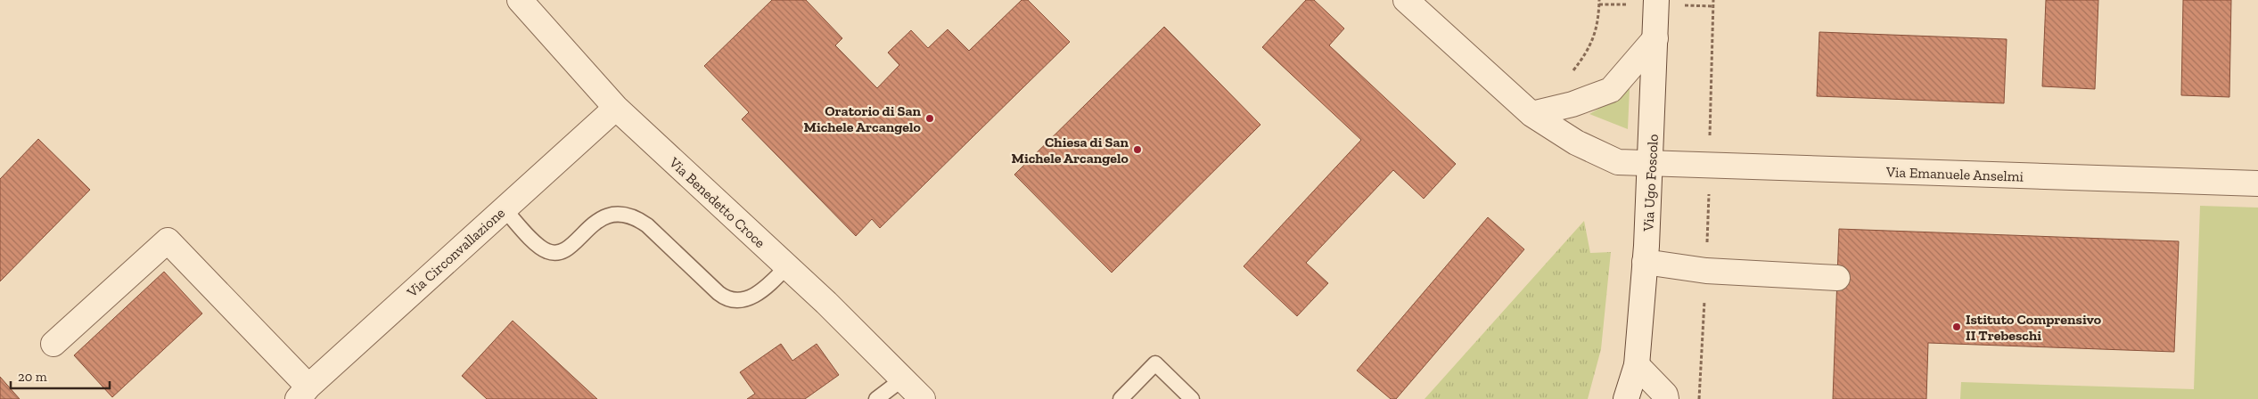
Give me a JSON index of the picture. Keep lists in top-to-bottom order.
{
  "streets": {
    "street": [
      "Via Emanuele Anselmi",
      "Via Ugo Foscolo",
      "Via Benedetto Croce",
      "Via Circonvallazione"
    ]
  },
  "crossings": [
    ["Via Emanuele Anselmi", "Via Ugo Foscolo"],
    ["Via Benedetto Croce", "Via Circonvallazione"]
  ],
  "places": ["Oratorio di San Michele Arcangelo", "Chiesa di San Michele Arcangelo", "Istituto Comprensivo II Trebeschi"],
  "scale_bar": "20 m"
}
